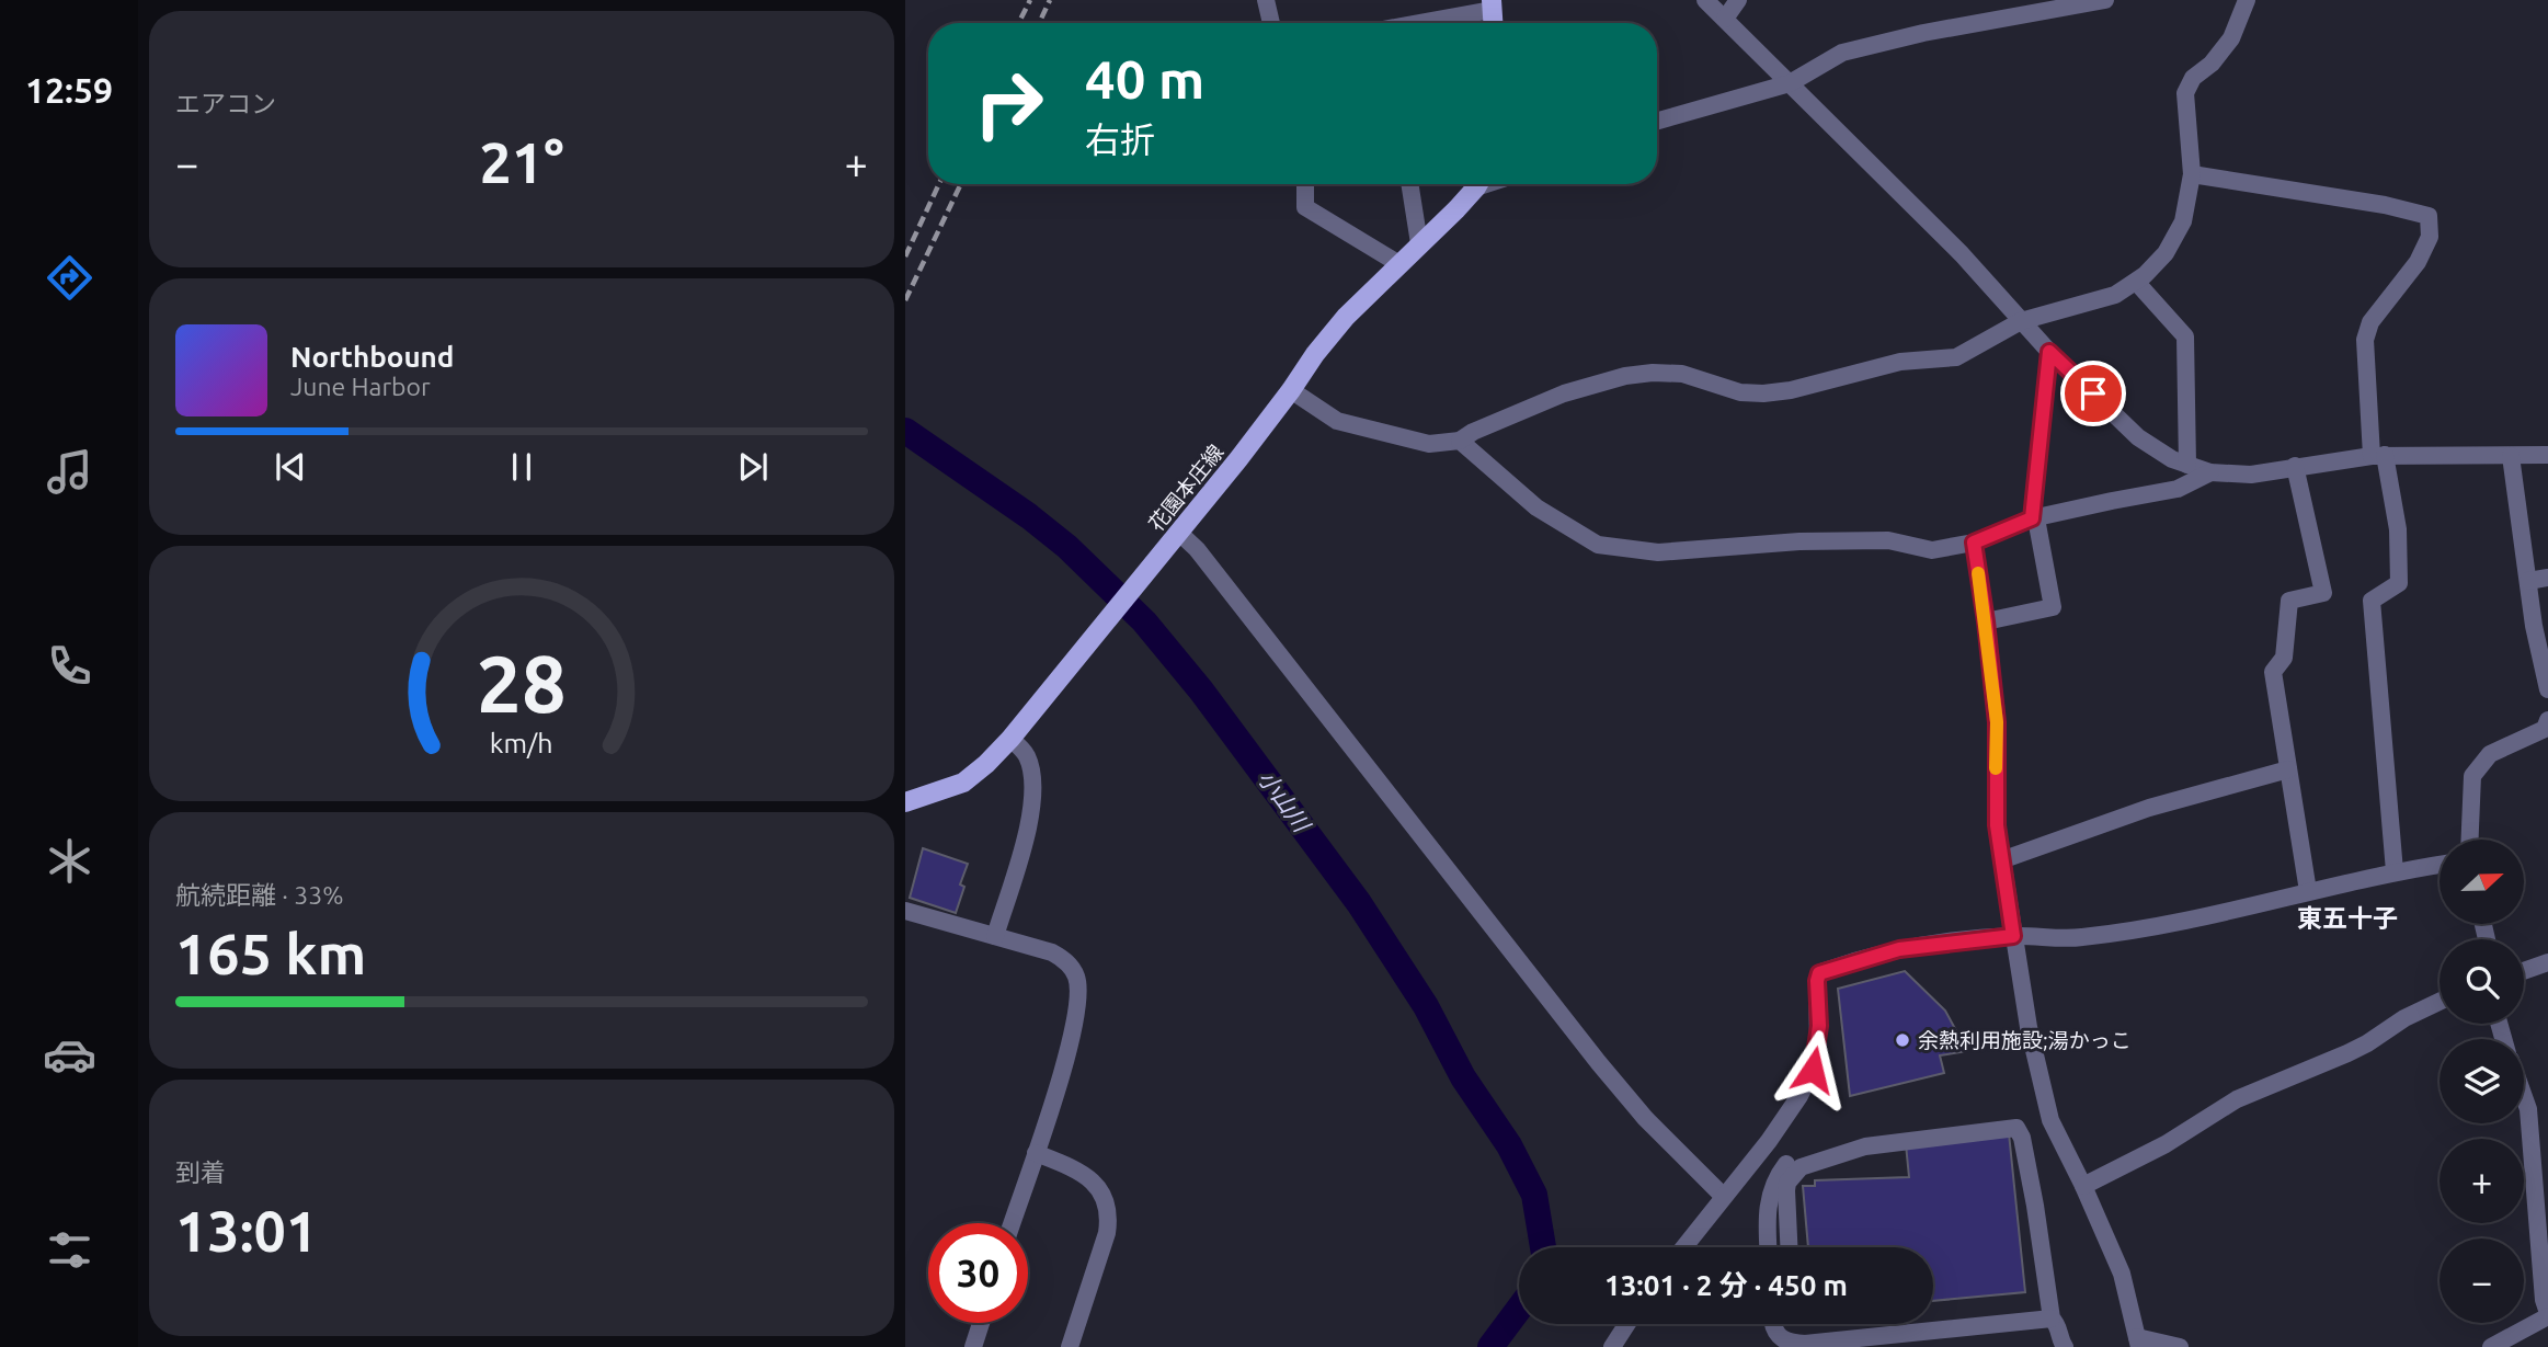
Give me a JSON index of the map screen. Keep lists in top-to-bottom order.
{
  "streets": {
    "main road": ["花園本庄線"]
  },
  "districts": ["東五十子"],
  "water": ["小山川"],
  "places": ["余熱利用施設;湯かっこ"],
  "north": "right",
  "page": {
    "tabs": "12:59",
    "tile": [
      "エアコン",
      ["航続距離 · 33%", "165 km"],
      ["到着", "13:01"]
    ],
    "turn": ["40 m", "右折"],
    "heat": ["−", "21°", "+"],
    "song": ["Northbound", "June Harbor"],
    "map_buttons": ["+", "−"],
    "limit": "30",
    "trip": "13:01 · 2 分 · 450 m",
    "gauge": ["28", "km/h"]
  }
}
